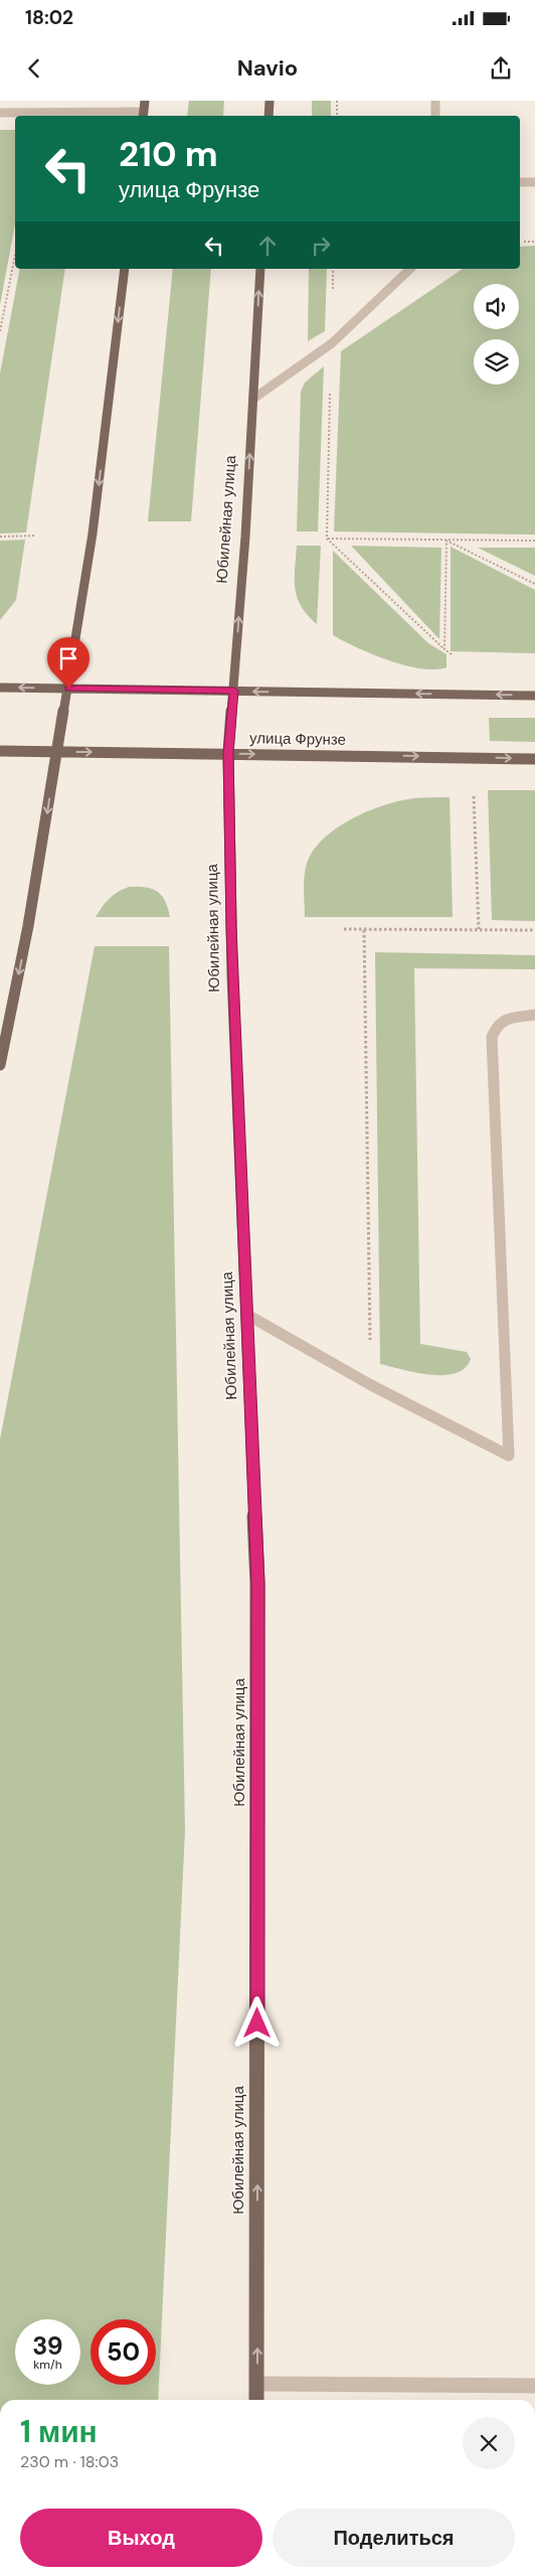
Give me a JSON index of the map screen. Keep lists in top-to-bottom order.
{
  "streets": {
    "main road": ["Юбилейная улица", "улица Фрунзе"]
  },
  "crossings": [
    ["Юбилейная улица", "улица Фрунзе"]
  ],
  "one_way": ["Юбилейная улица"],
  "page": {
    "status": "18:02",
    "header": "Navio",
    "turn": ["210 m", "улица Фрунзе"],
    "speed": "39 km/h",
    "limit": "50",
    "heading": ["1 мин", "230 m · 18:03"],
    "buttons": ["Выход", "Поделиться"]
  }
}
